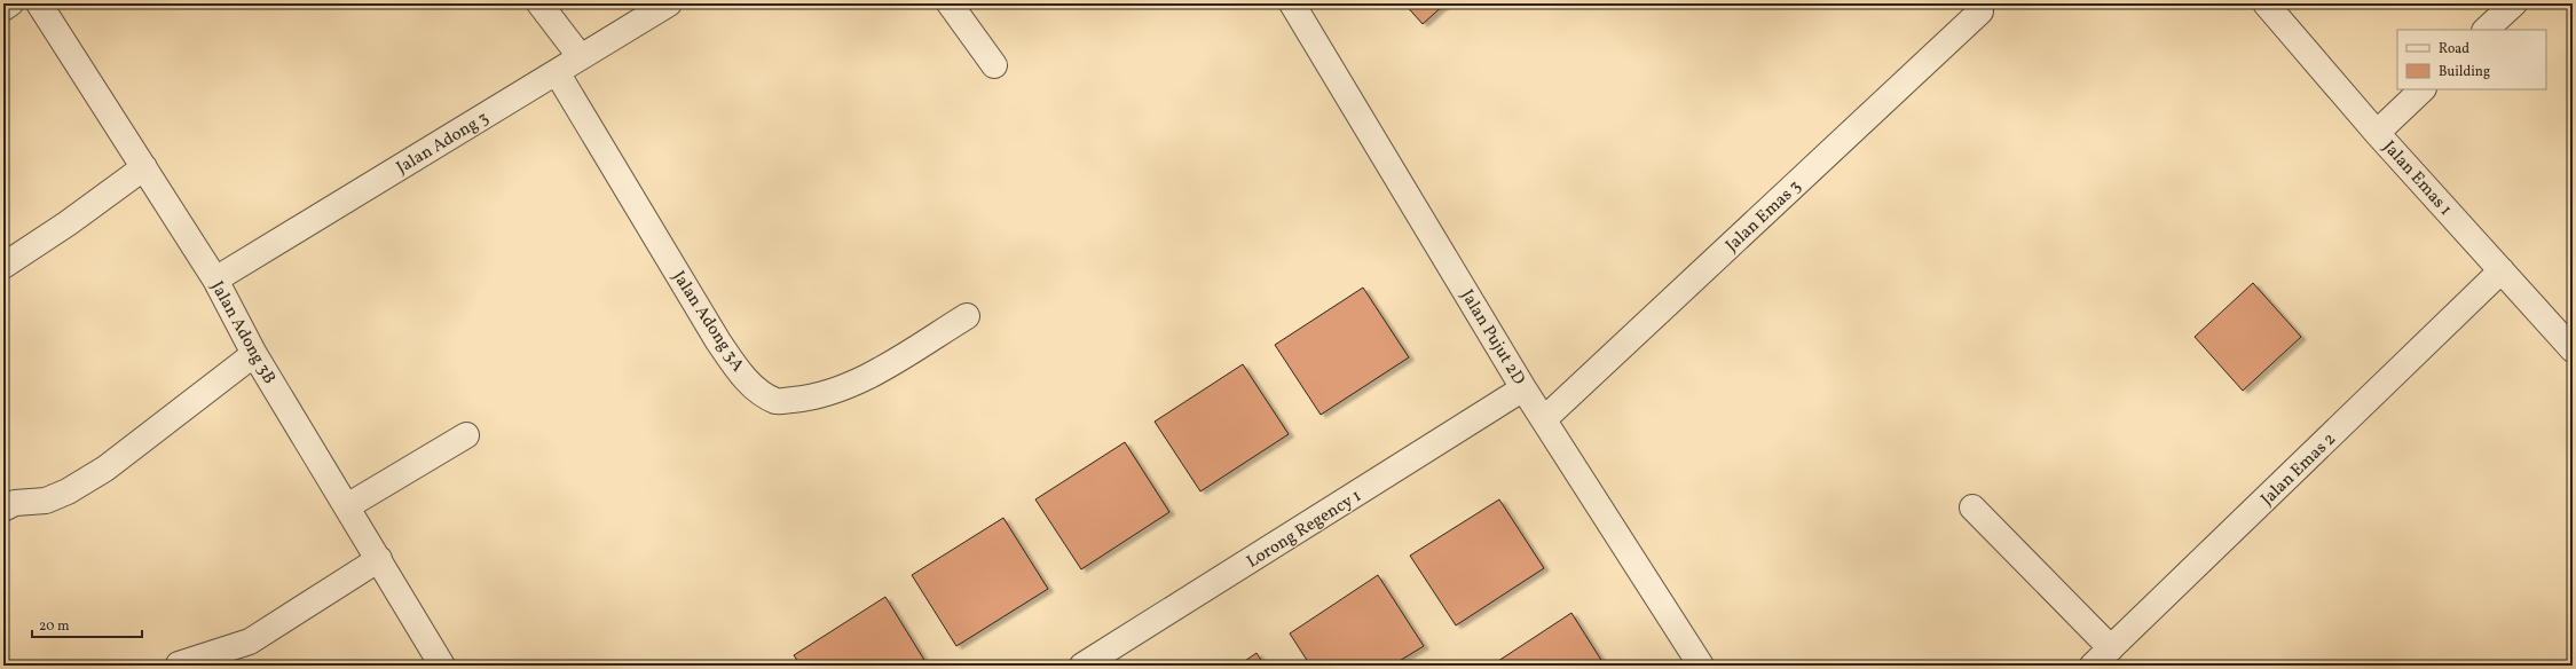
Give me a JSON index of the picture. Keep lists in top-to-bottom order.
{
  "streets": {
    "street": [
      "Jalan Adong 3",
      "Jalan Emas 1",
      "Jalan Emas 3",
      "Jalan Adong 3A",
      "Jalan Adong 3B",
      "Jalan Pujut 2D",
      "Jalan Emas 2",
      "Lorong Regency 1"
    ]
  },
  "crossings": [
    ["Jalan Adong 3", "Jalan Adong 3A"],
    ["Jalan Adong 3", "Jalan Adong 3B"],
    ["Jalan Emas 1", "Jalan Emas 2"],
    ["Jalan Emas 3", "Jalan Pujut 2D"],
    ["Jalan Pujut 2D", "Lorong Regency 1"]
  ],
  "legend": ["Road", "Building"],
  "scale_bar": "20 m"
}
